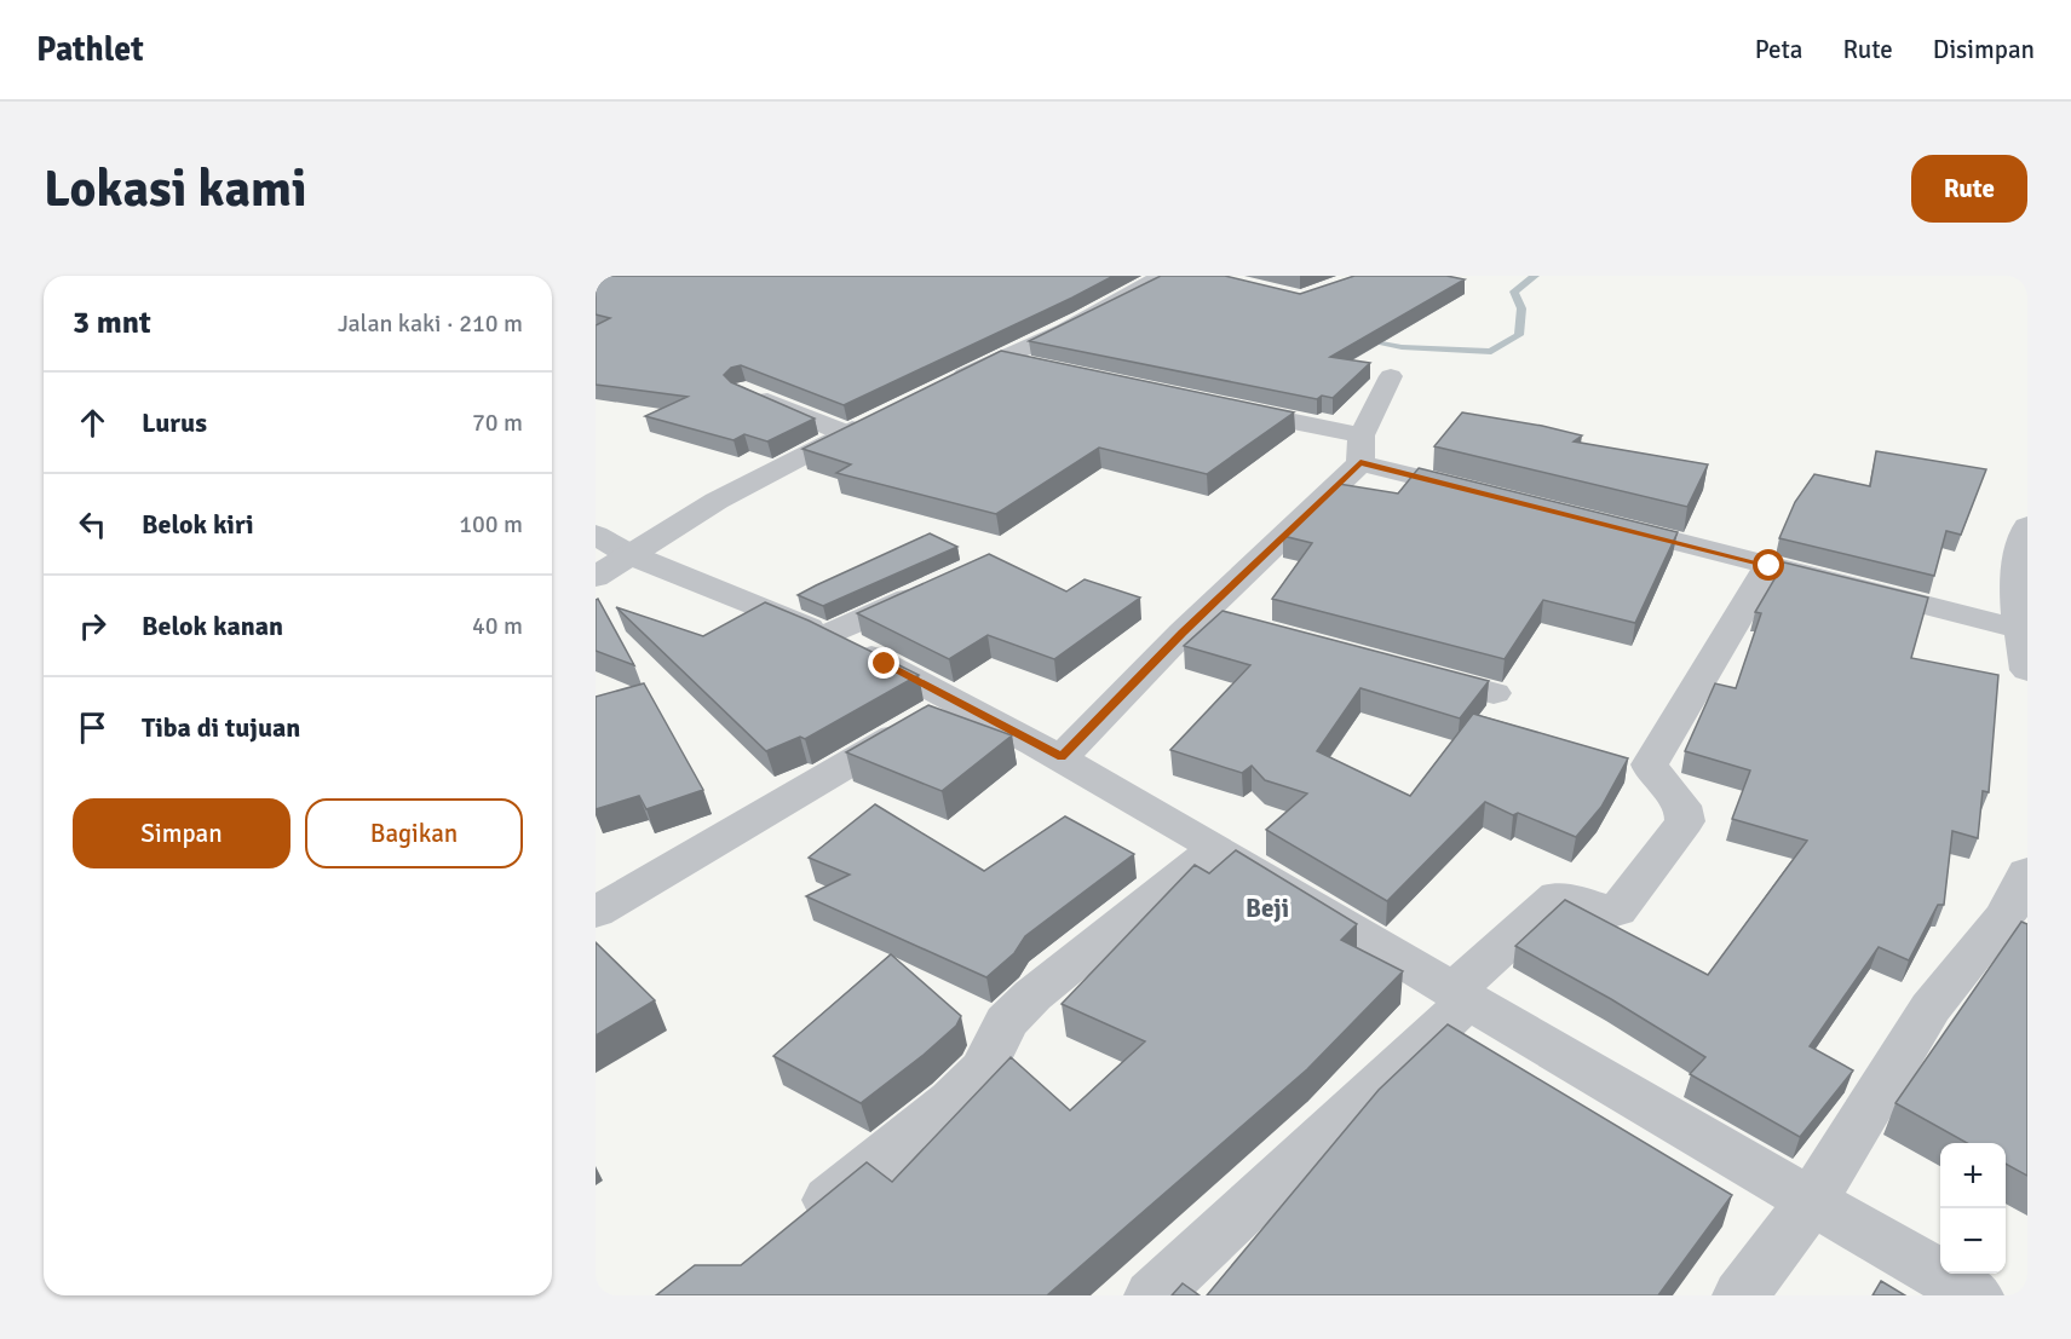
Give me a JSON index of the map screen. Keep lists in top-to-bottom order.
{
  "districts": ["Beji"],
  "page": {
    "header": "Pathlet",
    "nav": ["Peta", "Rute", "Disimpan"],
    "buttons": [
      "Rute",
      ["Simpan", "Bagikan"]
    ],
    "title": "Lokasi kami",
    "heading": ["3 mnt", "Jalan kaki · 210 m"],
    "list": [
      ["Lurus", "70 m"],
      ["Belok kiri", "100 m"],
      ["Belok kanan", "40 m"],
      "Tiba di tujuan"
    ],
    "map_buttons": ["+", "−"]
  }
}
